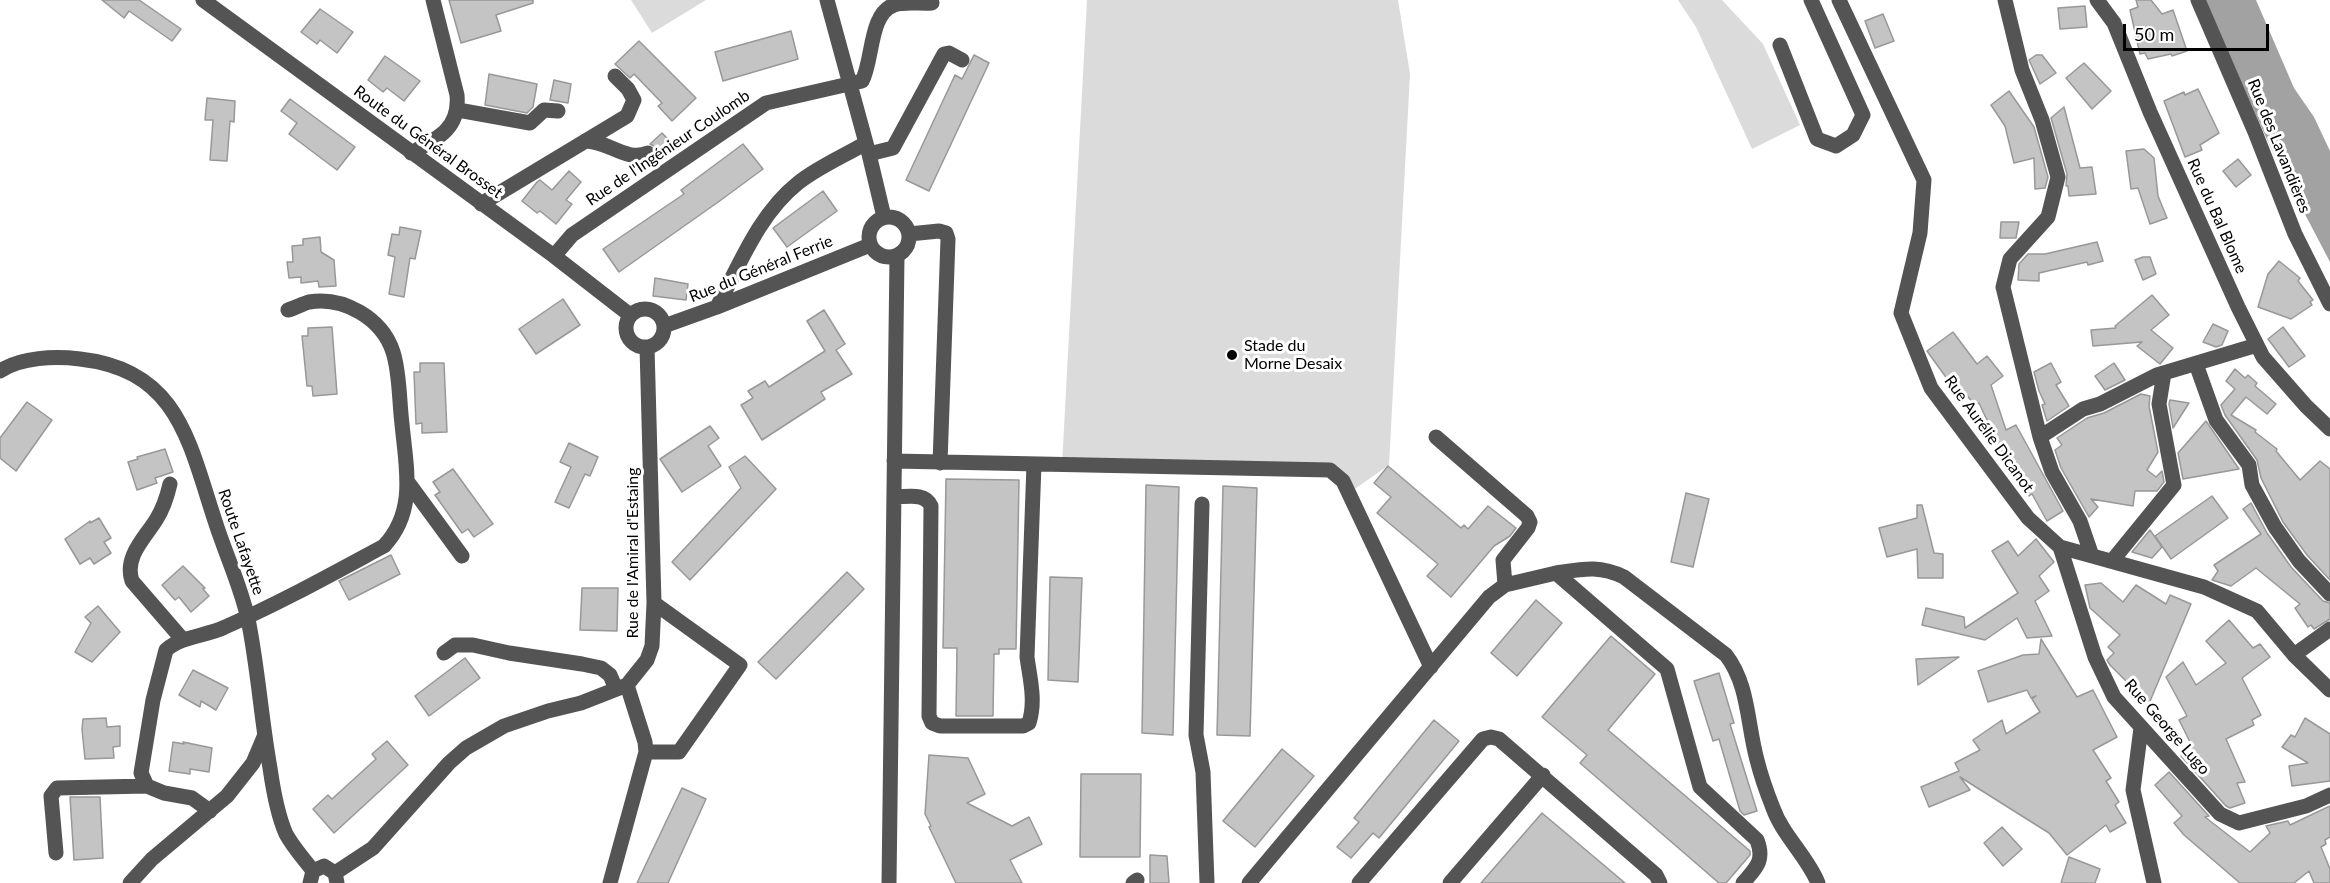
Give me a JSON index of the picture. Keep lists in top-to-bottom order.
{
  "streets": {
    "street": [
      "Route du Général Brosset",
      "Rue des Lavandières",
      "Rue de l'Ingénieur Coulomb",
      "Rue du Bal Blome",
      "Rue du Général Ferrie",
      "Rue Aurélie Dicanot",
      "Route Lafayette",
      "Rue de l'Amiral d'Estaing",
      "Rue George Lugo"
    ]
  },
  "crossings": [
    ["Route du Général Brosset", "Rue de l'Ingénieur Coulomb"],
    ["Route du Général Brosset", "Rue du Général Ferrie"],
    ["Route du Général Brosset", "Rue de l'Amiral d'Estaing"],
    ["Rue du Général Ferrie", "Rue de l'Amiral d'Estaing"],
    ["Rue Aurélie Dicanot", "Rue George Lugo"]
  ],
  "places": ["Stade du Morne Desaix"],
  "scale_bar": "50 m"
}
